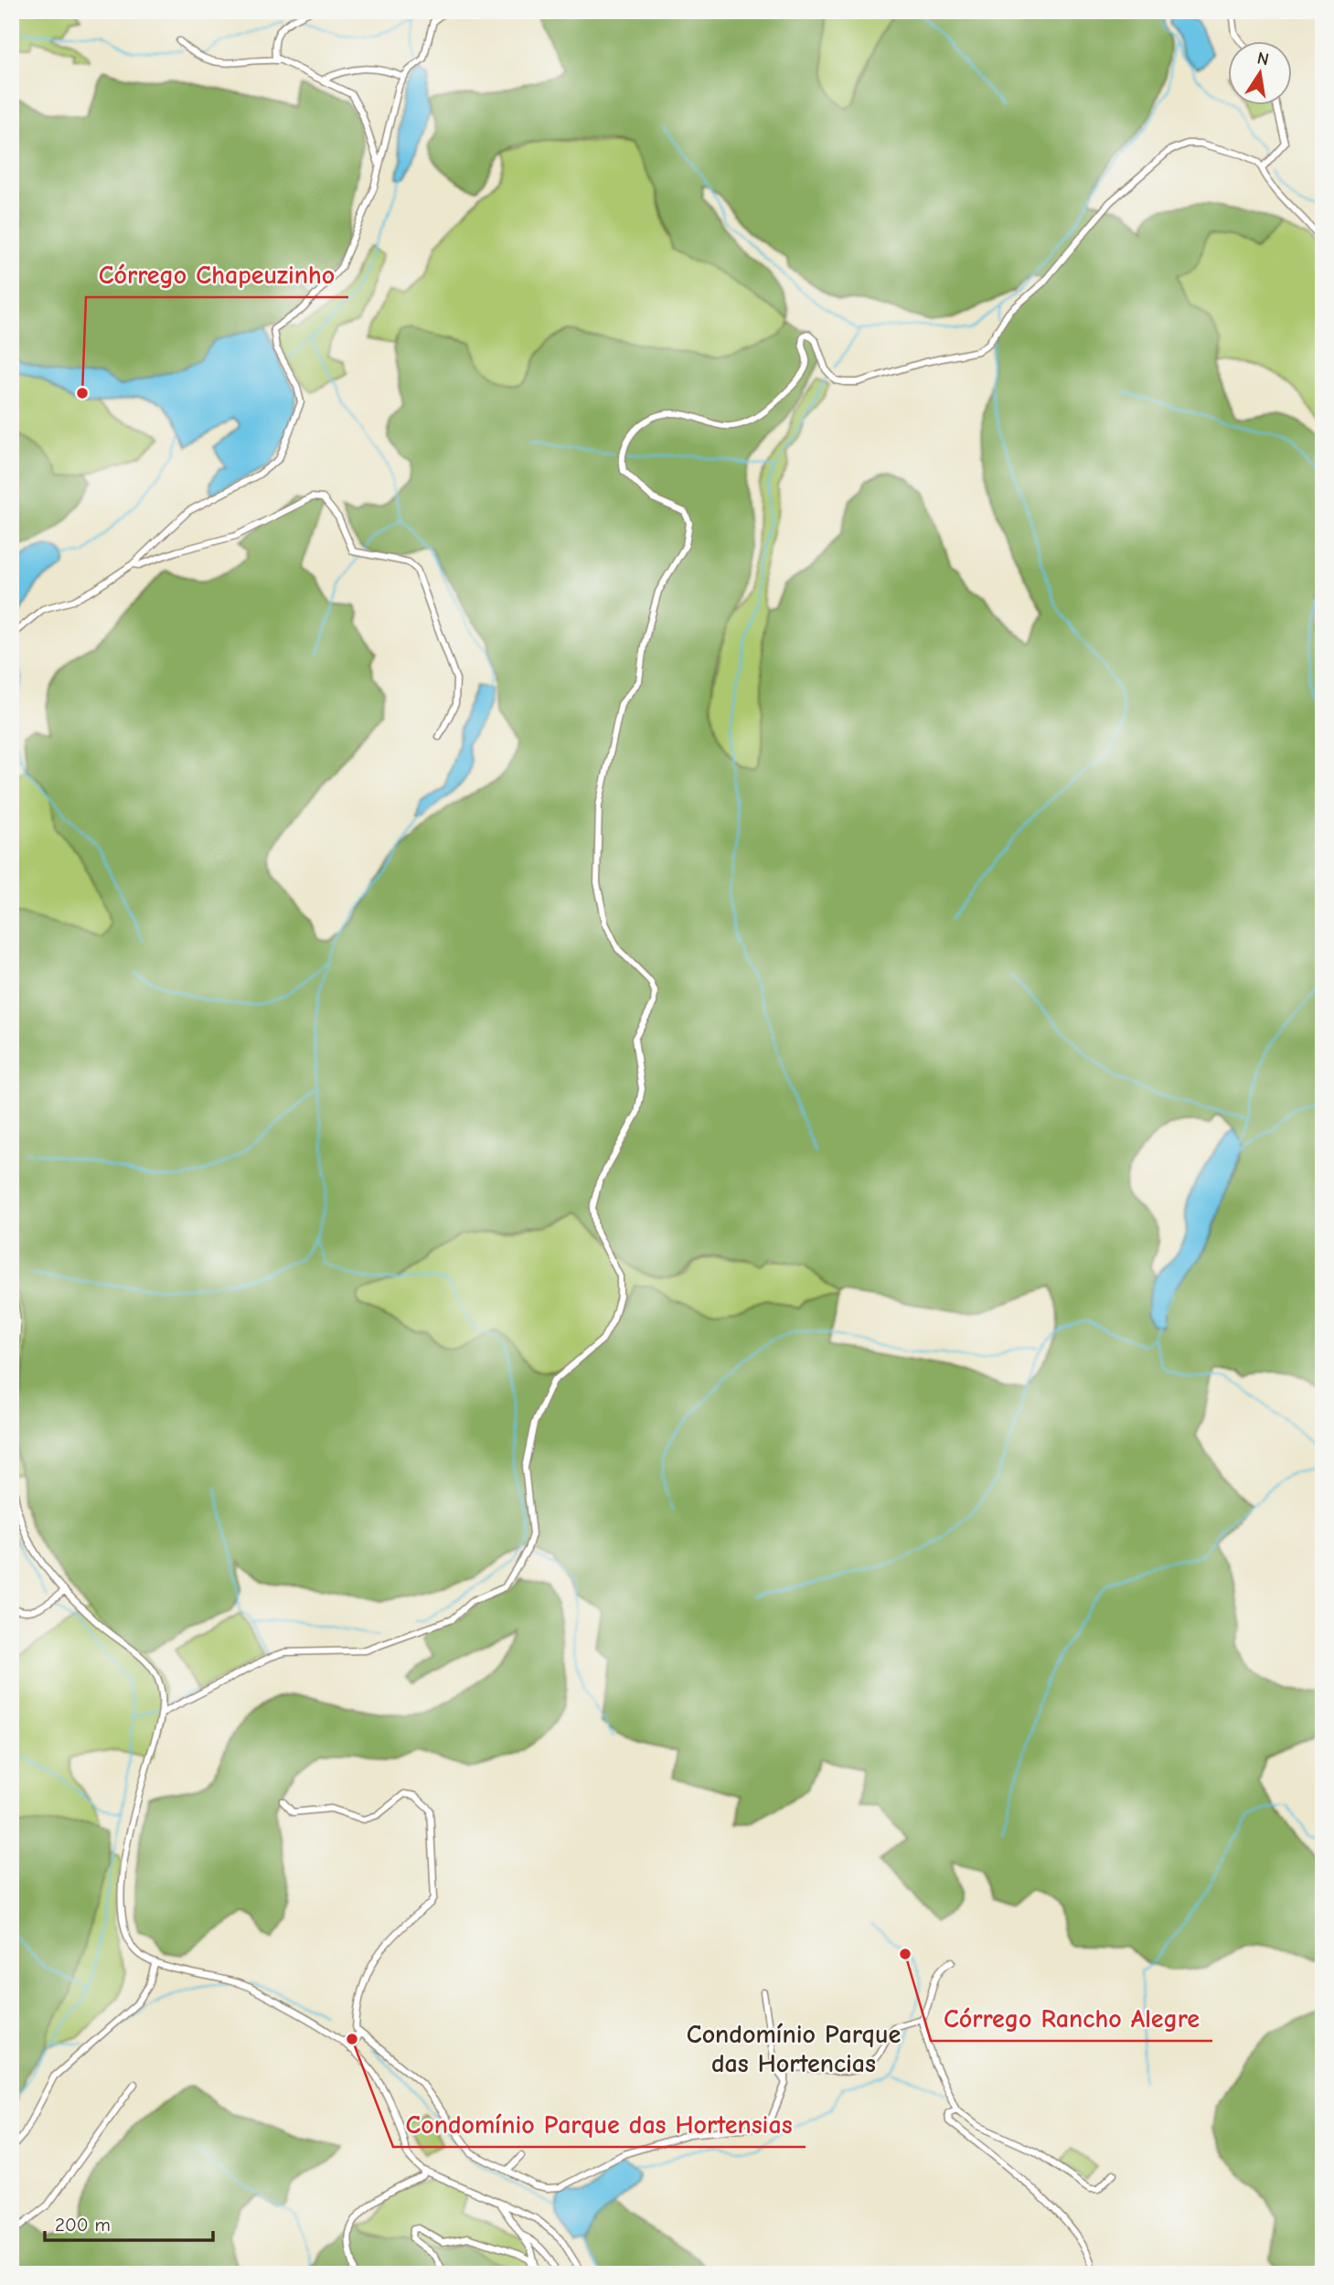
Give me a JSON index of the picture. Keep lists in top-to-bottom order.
{
  "districts": ["Condomínio Parque das Hortencias"],
  "places": ["Córrego Chapeuzinho", "Córrego Rancho Alegre", "Condomínio Parque das Hortensias"],
  "scale_bar": "200 m",
  "north": "top"
}
